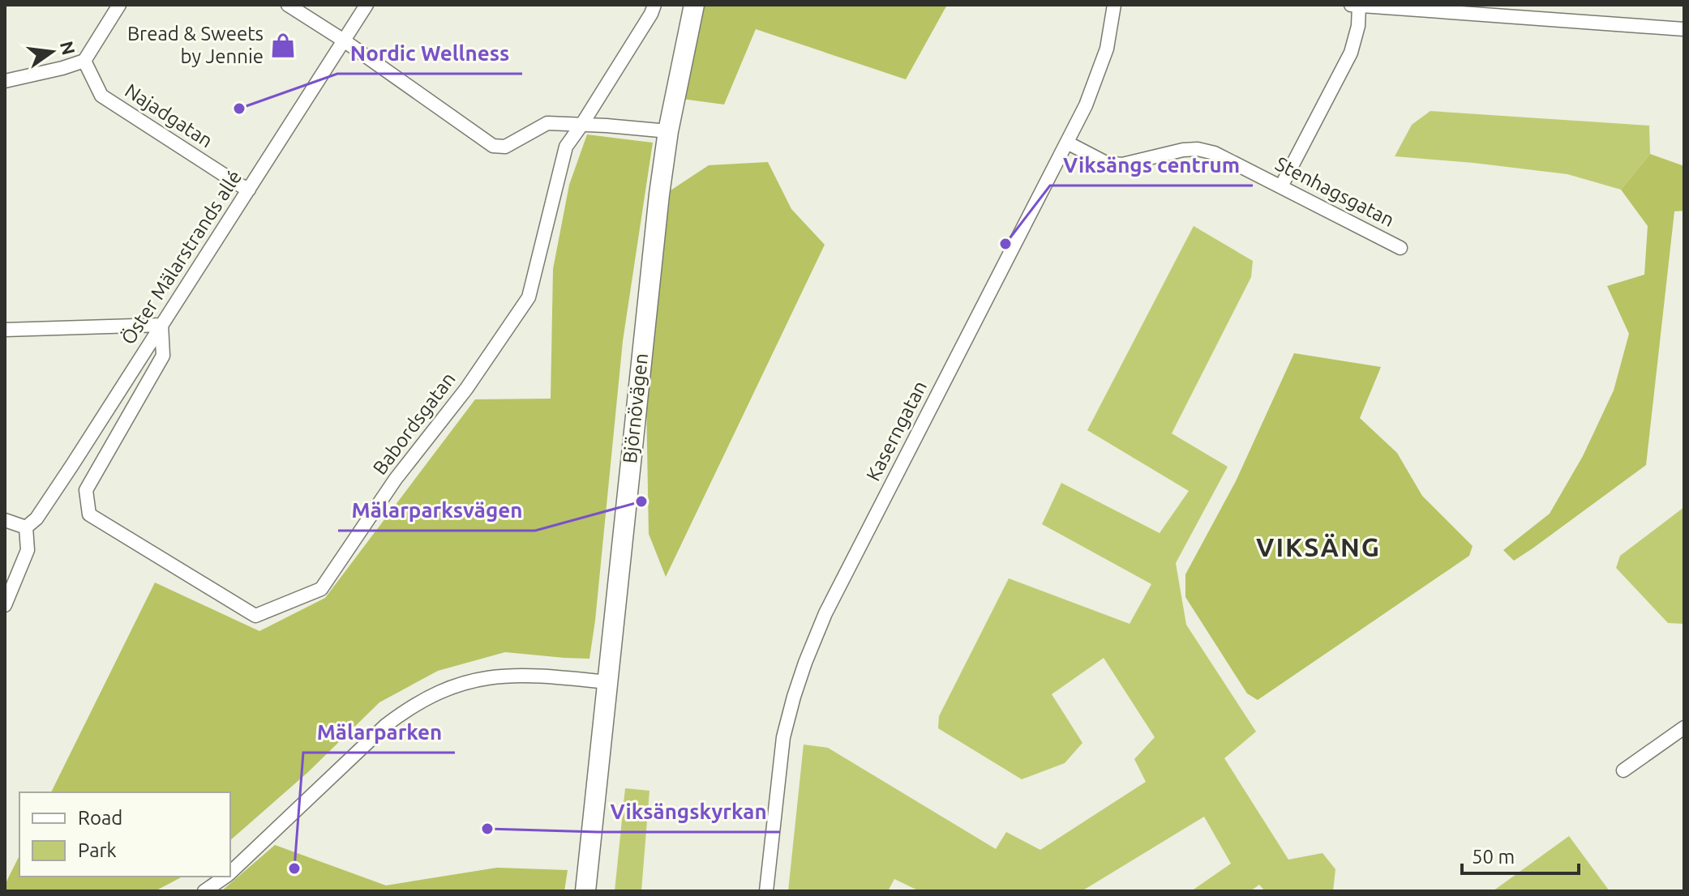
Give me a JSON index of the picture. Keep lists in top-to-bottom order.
{
  "streets": {
    "main road": ["Björnövägen"],
    "street": [
      "Najadgatan",
      "Stenhagsgatan",
      "Öster Mälarstrands allé",
      "Babordsgatan",
      "Kaserngatan"
    ]
  },
  "crossings": [
    ["Najadgatan", "Öster Mälarstrands allé"],
    ["Stenhagsgatan", "Kaserngatan"],
    ["Öster Mälarstrands allé", "Babordsgatan"]
  ],
  "districts": ["VIKSÄNG"],
  "places": {
    "shop": ["Bread & Sweets by Jennie"],
    "other": [
      "Nordic Wellness",
      "Viksängs centrum",
      "Mälarparksvägen",
      "Viksängskyrkan",
      "Mälarparken"
    ]
  },
  "legend": ["Road", "Park"],
  "scale_bar": "50 m",
  "north": "right"
}
